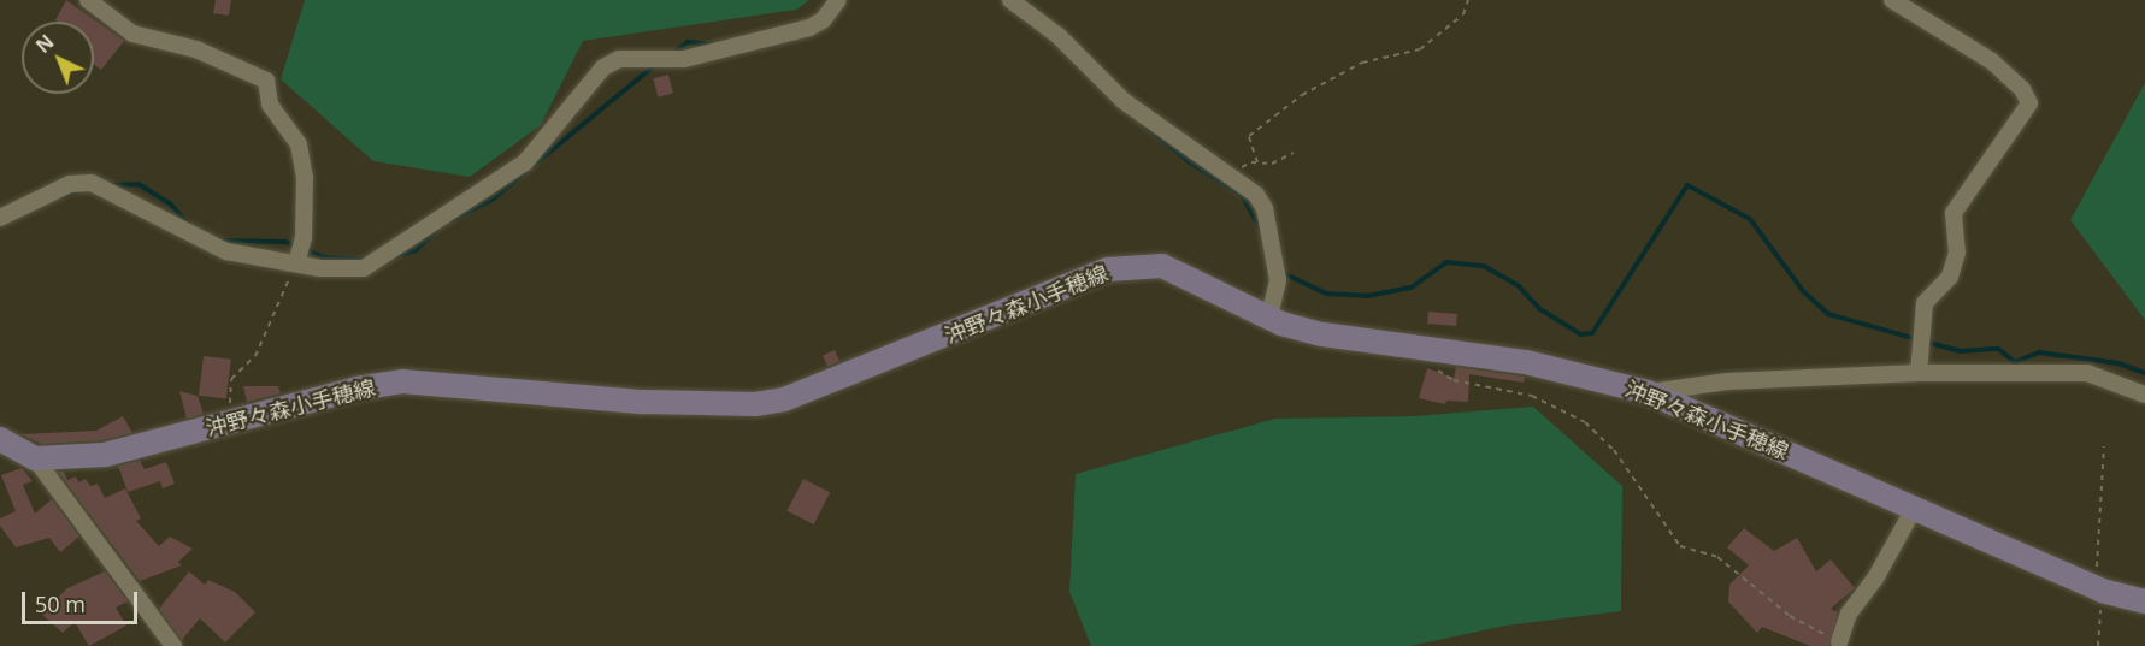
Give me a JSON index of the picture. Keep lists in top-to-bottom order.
{
  "streets": {
    "main road": ["沖野々森小手穂線"]
  },
  "scale_bar": "50 m",
  "north": "top left"
}
